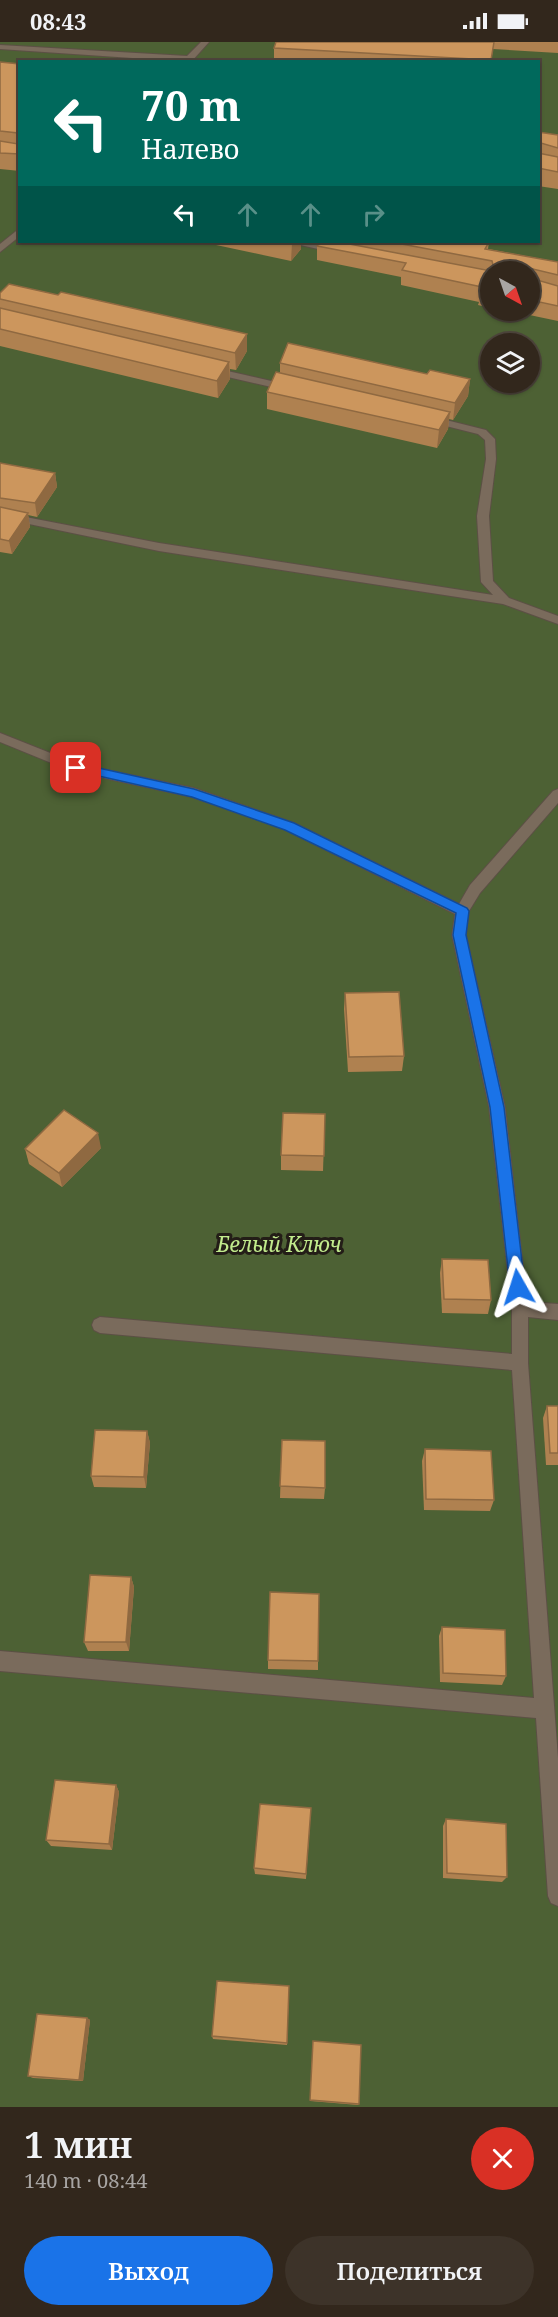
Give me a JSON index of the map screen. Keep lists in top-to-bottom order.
{
  "parks": ["Белый Ключ"],
  "north": "bottom right",
  "page": {
    "status": "08:43",
    "turn": ["70 m", "Налево"],
    "heading": ["1 мин", "140 m · 08:44"],
    "buttons": ["Выход", "Поделиться"]
  }
}
